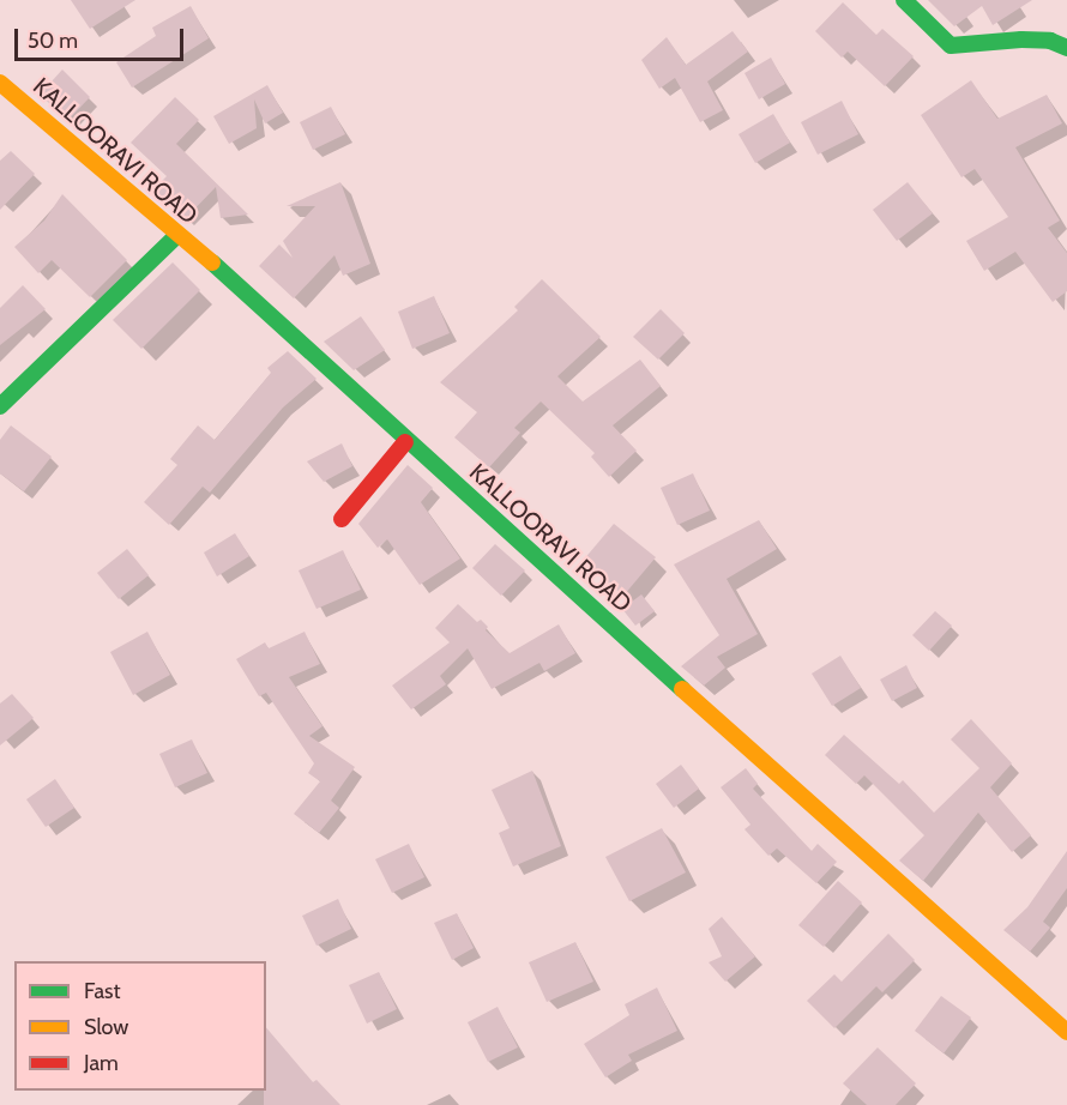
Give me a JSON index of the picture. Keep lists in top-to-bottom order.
{
  "streets": {
    "main road": ["KALLOORAVI ROAD"]
  },
  "legend": ["Fast", "Slow", "Jam"],
  "scale_bar": "50 m"
}
